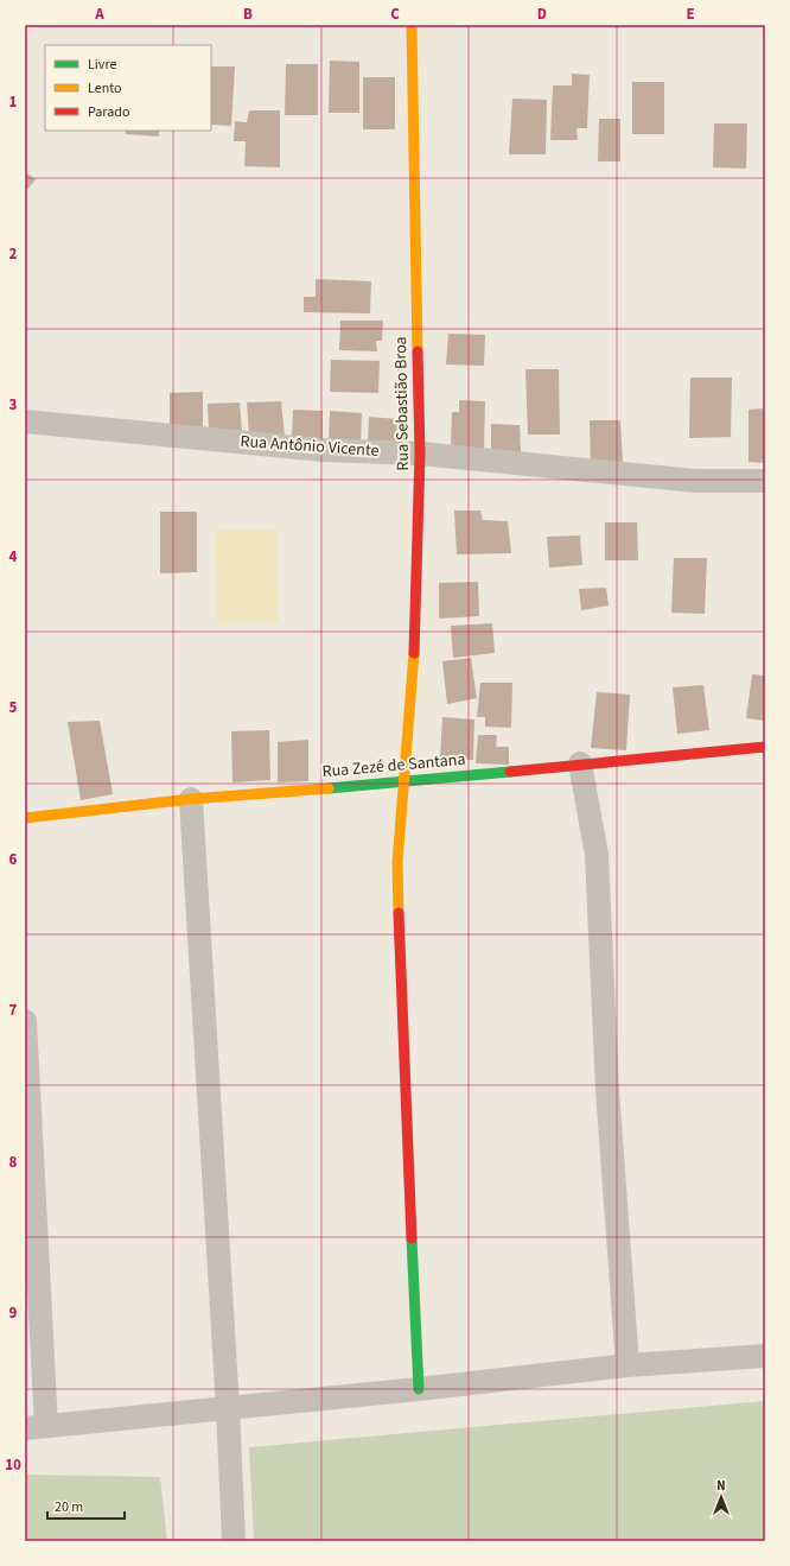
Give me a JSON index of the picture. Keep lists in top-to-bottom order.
{
  "streets": {
    "street": ["Rua Sebastião Broa", "Rua Antônio Vicente", "Rua Zezé de Santana"]
  },
  "crossings": [
    ["Rua Sebastião Broa", "Rua Antônio Vicente"],
    ["Rua Sebastião Broa", "Rua Zezé de Santana"]
  ],
  "legend": ["Livre", "Lento", "Parado"],
  "scale_bar": "20 m",
  "north": "top",
  "grid": {
    "columns": [
      "A",
      "B",
      "C",
      "D",
      "E"
    ],
    "rows": [
      "1",
      "2",
      "3",
      "4",
      "5",
      "6",
      "7",
      "8",
      "9",
      "10"
    ]
  }
}
